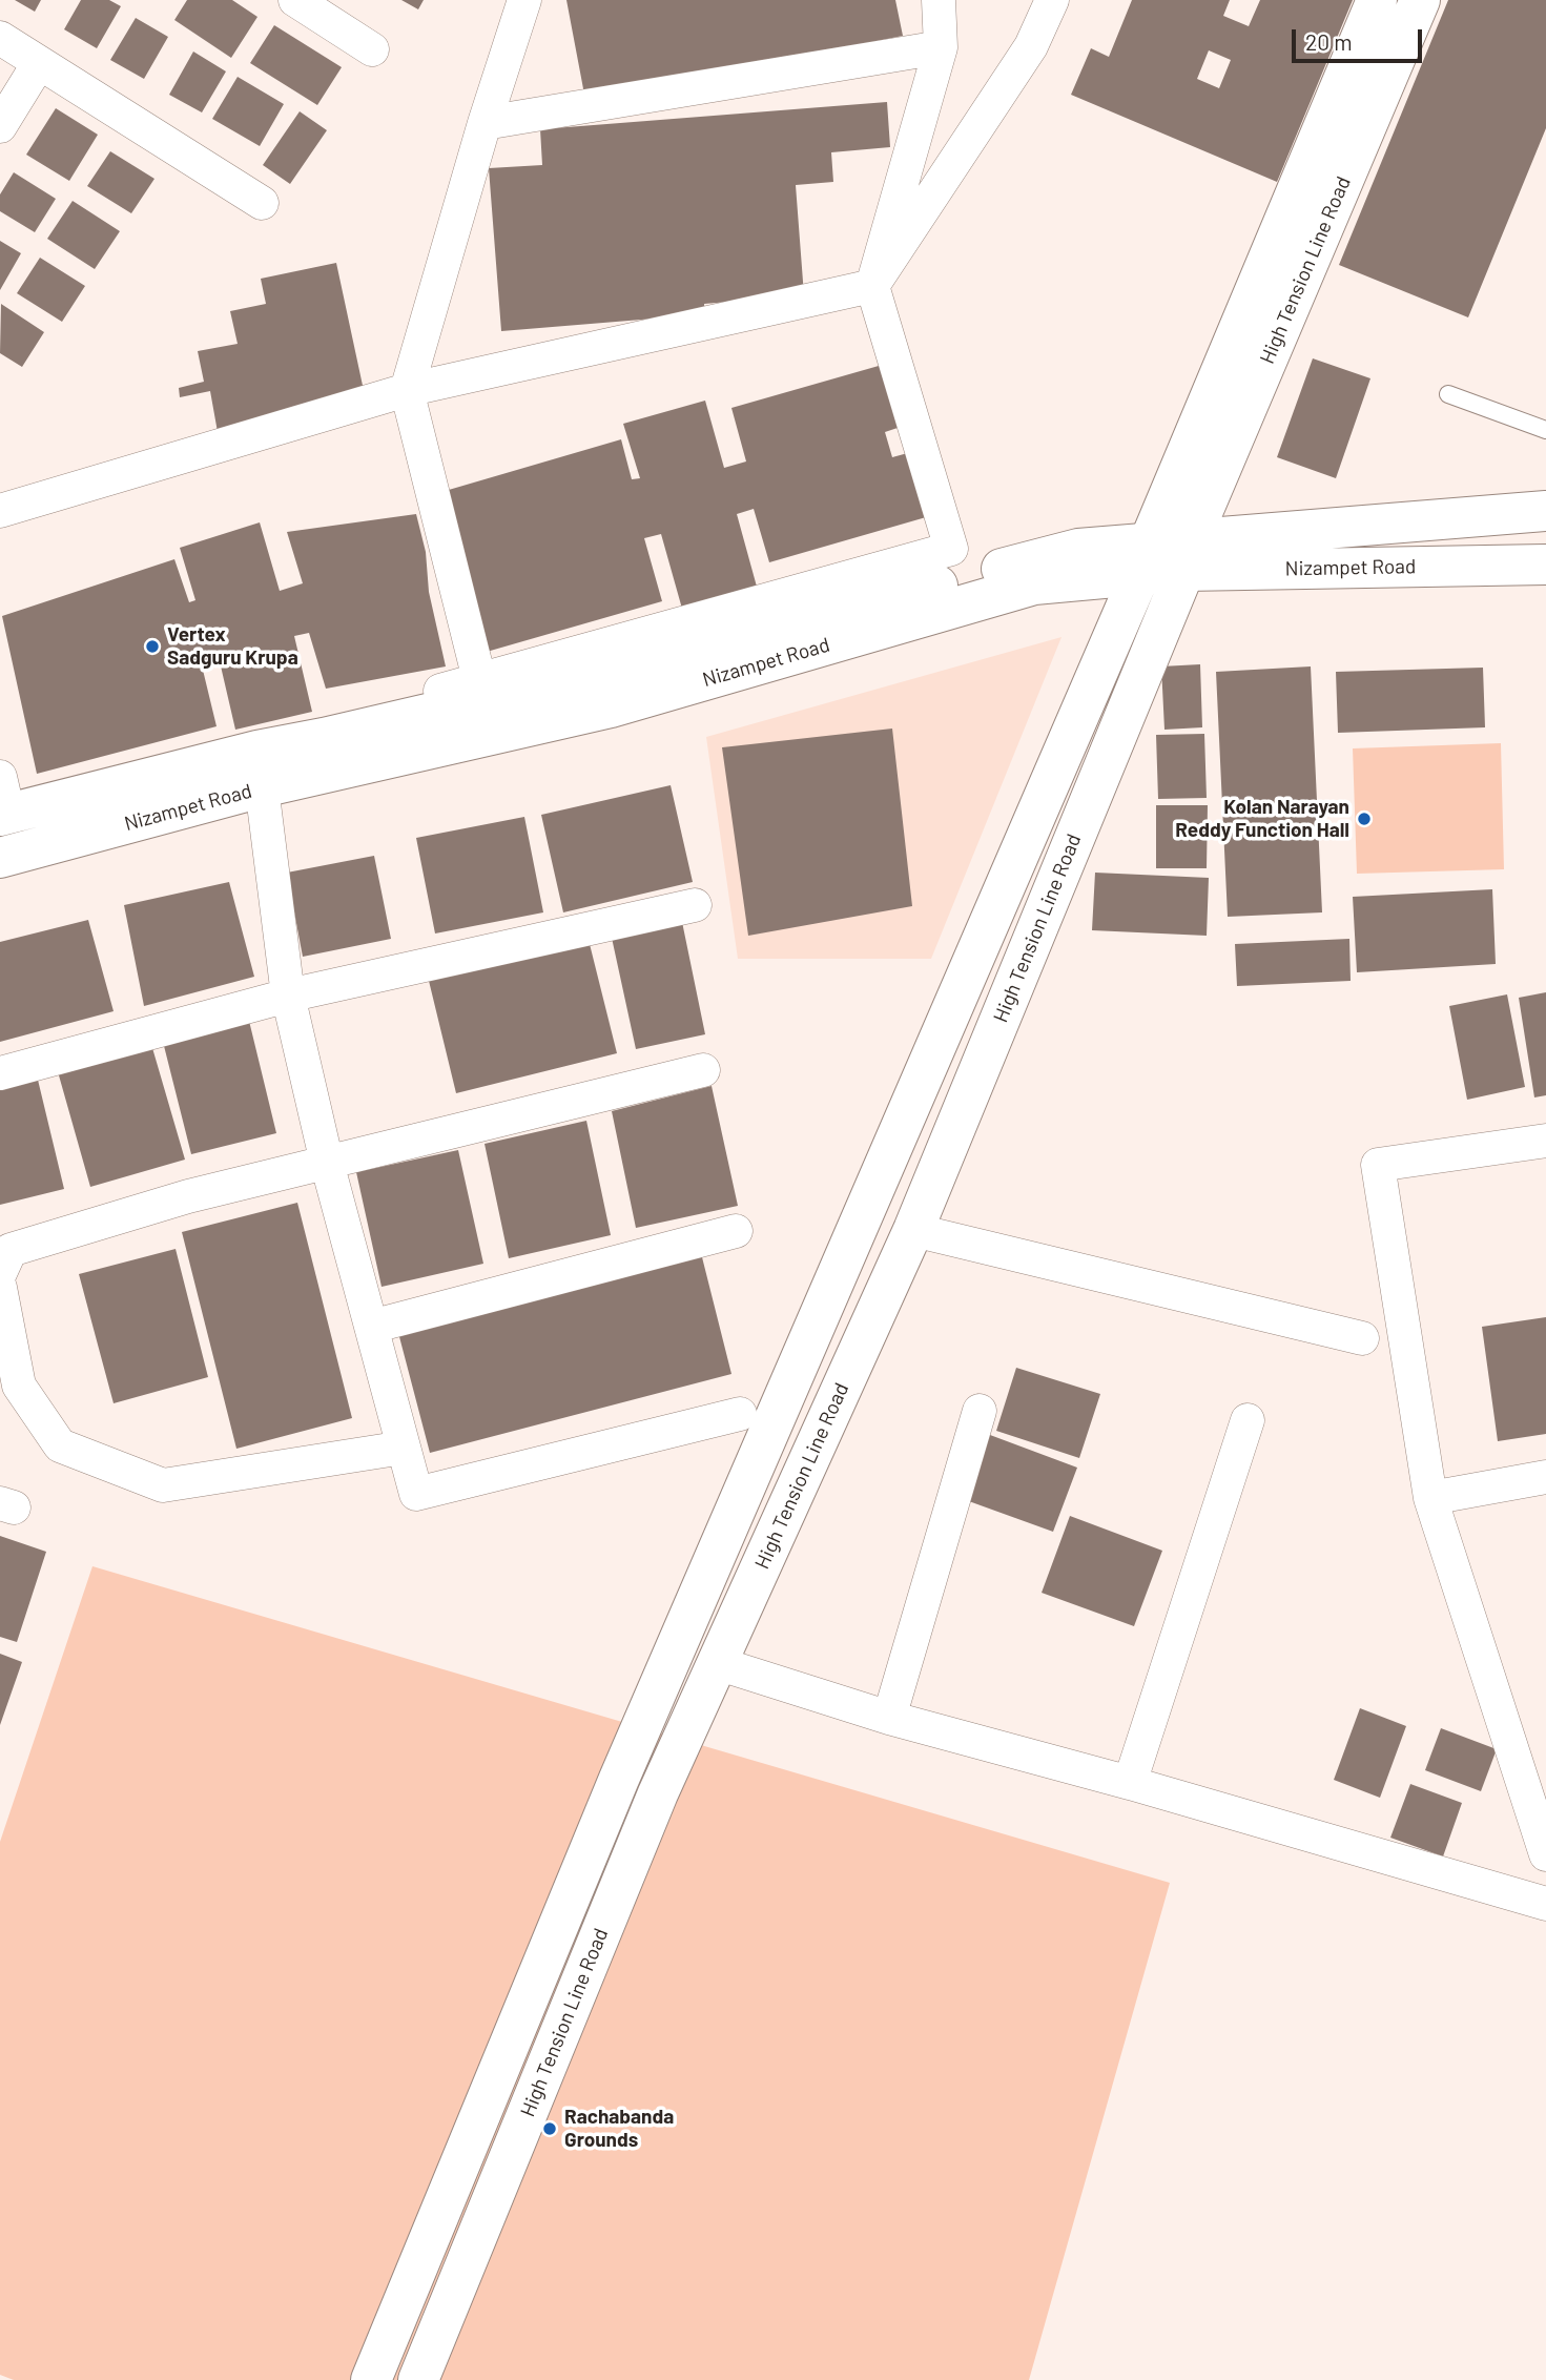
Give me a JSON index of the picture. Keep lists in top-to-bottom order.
{
  "streets": {
    "main road": ["High Tension Line Road", "Nizampet Road"]
  },
  "crossings": [
    ["High Tension Line Road", "Nizampet Road"]
  ],
  "places": ["Vertex Sadguru Krupa", "Kolan Narayan Reddy Function Hall", "Rachabanda Grounds"],
  "scale_bar": "20 m"
}
